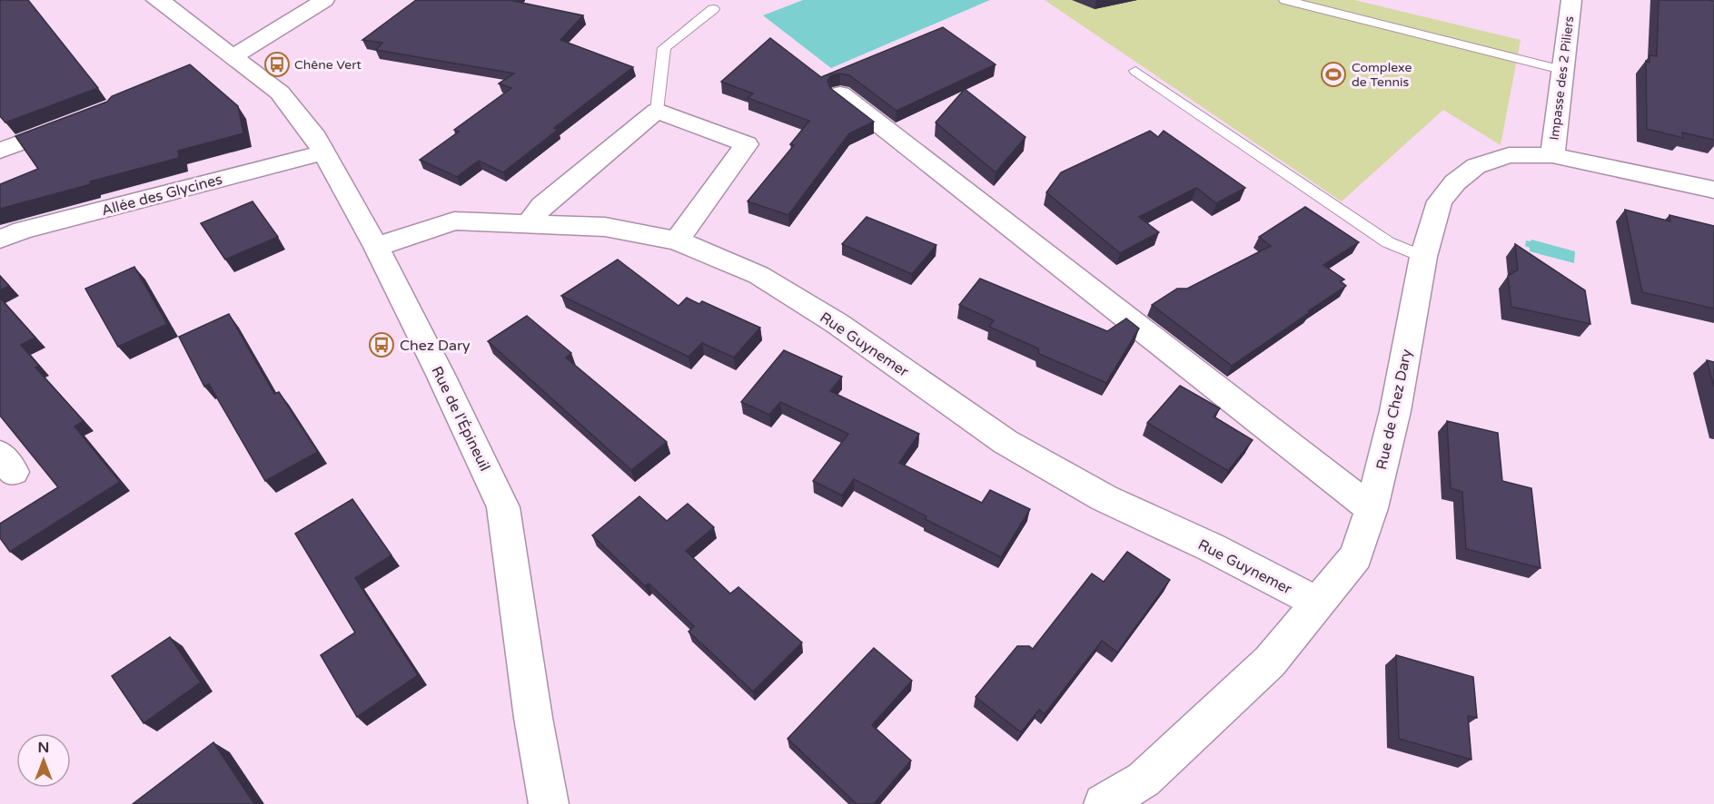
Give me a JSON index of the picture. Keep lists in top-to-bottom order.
{
  "streets": {
    "street": [
      "Impasse des 2 Piliers",
      "Allée des Glycines",
      "Rue Guynemer",
      "Rue de Chez Dary",
      "Rue de l'Épineuil"
    ]
  },
  "crossings": [
    ["Impasse des 2 Piliers", "Rue de Chez Dary"],
    ["Allée des Glycines", "Rue de l'Épineuil"],
    ["Rue Guynemer", "Rue de Chez Dary"],
    ["Rue Guynemer", "Rue de l'Épineuil"]
  ],
  "places": {
    "bus stop": ["Chêne Vert", "Chez Dary"],
    "sports": ["Complexe de Tennis"]
  },
  "north": "top"
}
